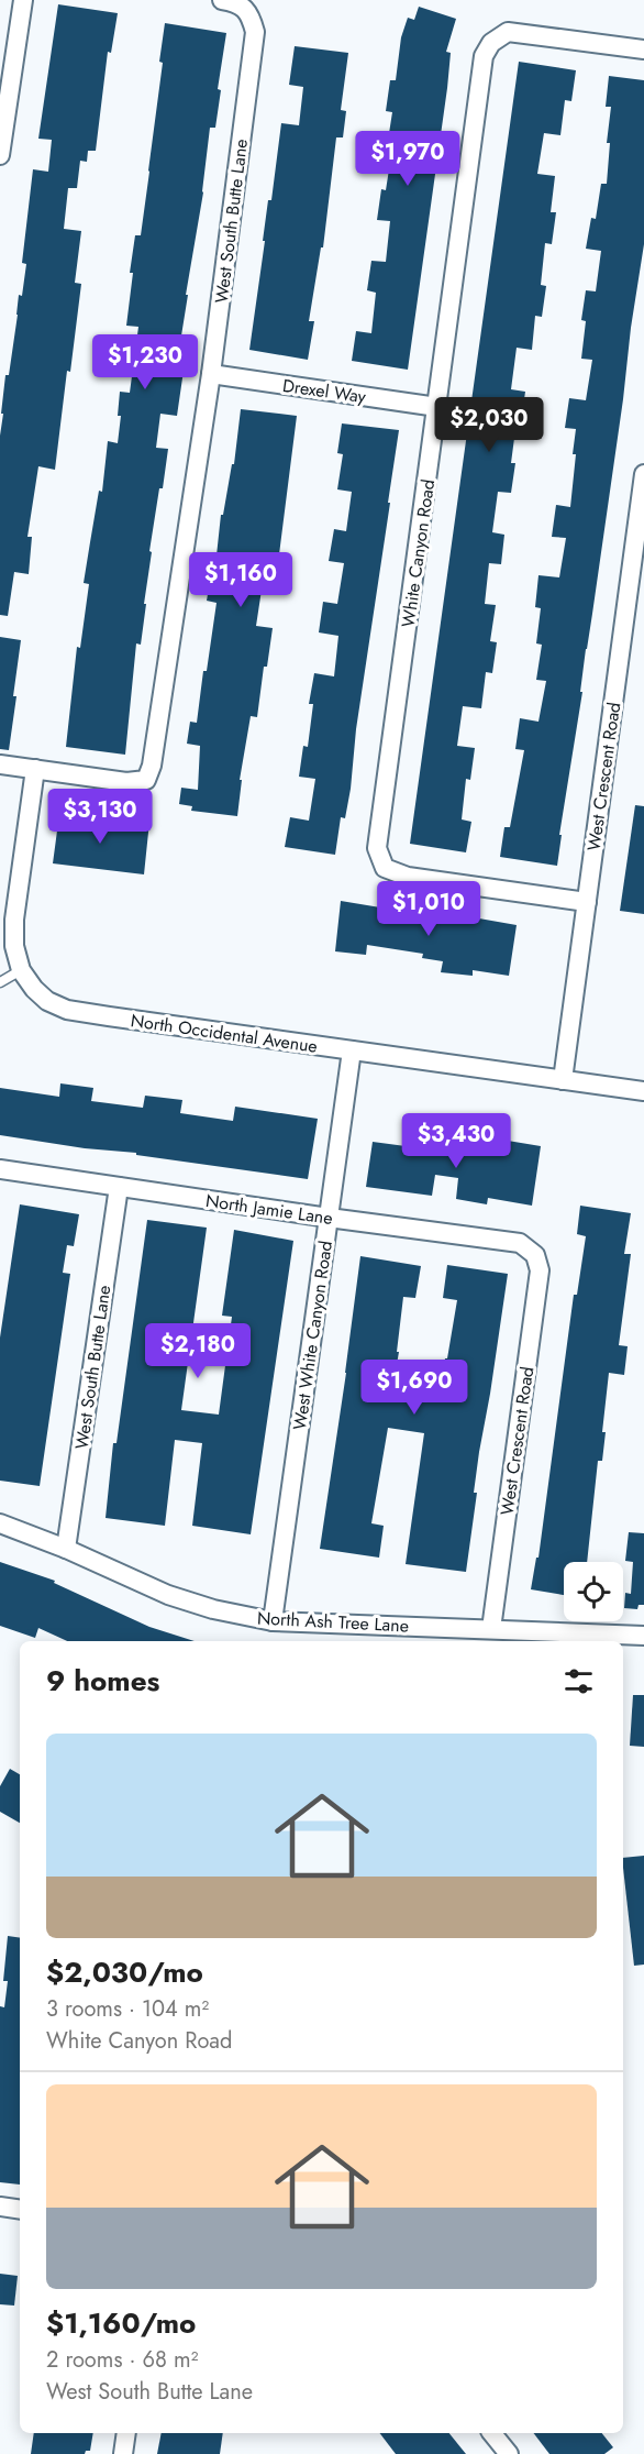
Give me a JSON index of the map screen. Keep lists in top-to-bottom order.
{
  "streets": {
    "street": [
      "West South Butte Lane",
      "Drexel Way",
      "White Canyon Road",
      "West Crescent Road",
      "North Occidental Avenue",
      "North Jamie Lane",
      "West White Canyon Road",
      "North Ash Tree Lane"
    ]
  },
  "crossings": [
    ["West South Butte Lane", "Drexel Way"],
    ["West South Butte Lane", "North Occidental Avenue"],
    ["West South Butte Lane", "North Jamie Lane"],
    ["West South Butte Lane", "North Ash Tree Lane"],
    ["Drexel Way", "White Canyon Road"],
    ["White Canyon Road", "West Crescent Road"],
    ["West Crescent Road", "North Occidental Avenue"],
    ["West Crescent Road", "North Jamie Lane"],
    ["West Crescent Road", "North Ash Tree Lane"],
    ["North Occidental Avenue", "West White Canyon Road"],
    ["North Jamie Lane", "West White Canyon Road"],
    ["West White Canyon Road", "North Ash Tree Lane"]
  ],
  "page": {
    "price": [
      "$1,970",
      "$1,230",
      "$2,030",
      "$1,160",
      "$3,130",
      "$1,010",
      "$3,430",
      "$2,180",
      "$1,690"
    ],
    "heading": "9 homes",
    "list": [
      {
        "name": "$2,030/mo",
        "note": "3 rooms · 104 m² · White Canyon Road"
      },
      {
        "name": "$1,160/mo",
        "note": "2 rooms · 68 m² · West South Butte Lane"
      }
    ]
  }
}
